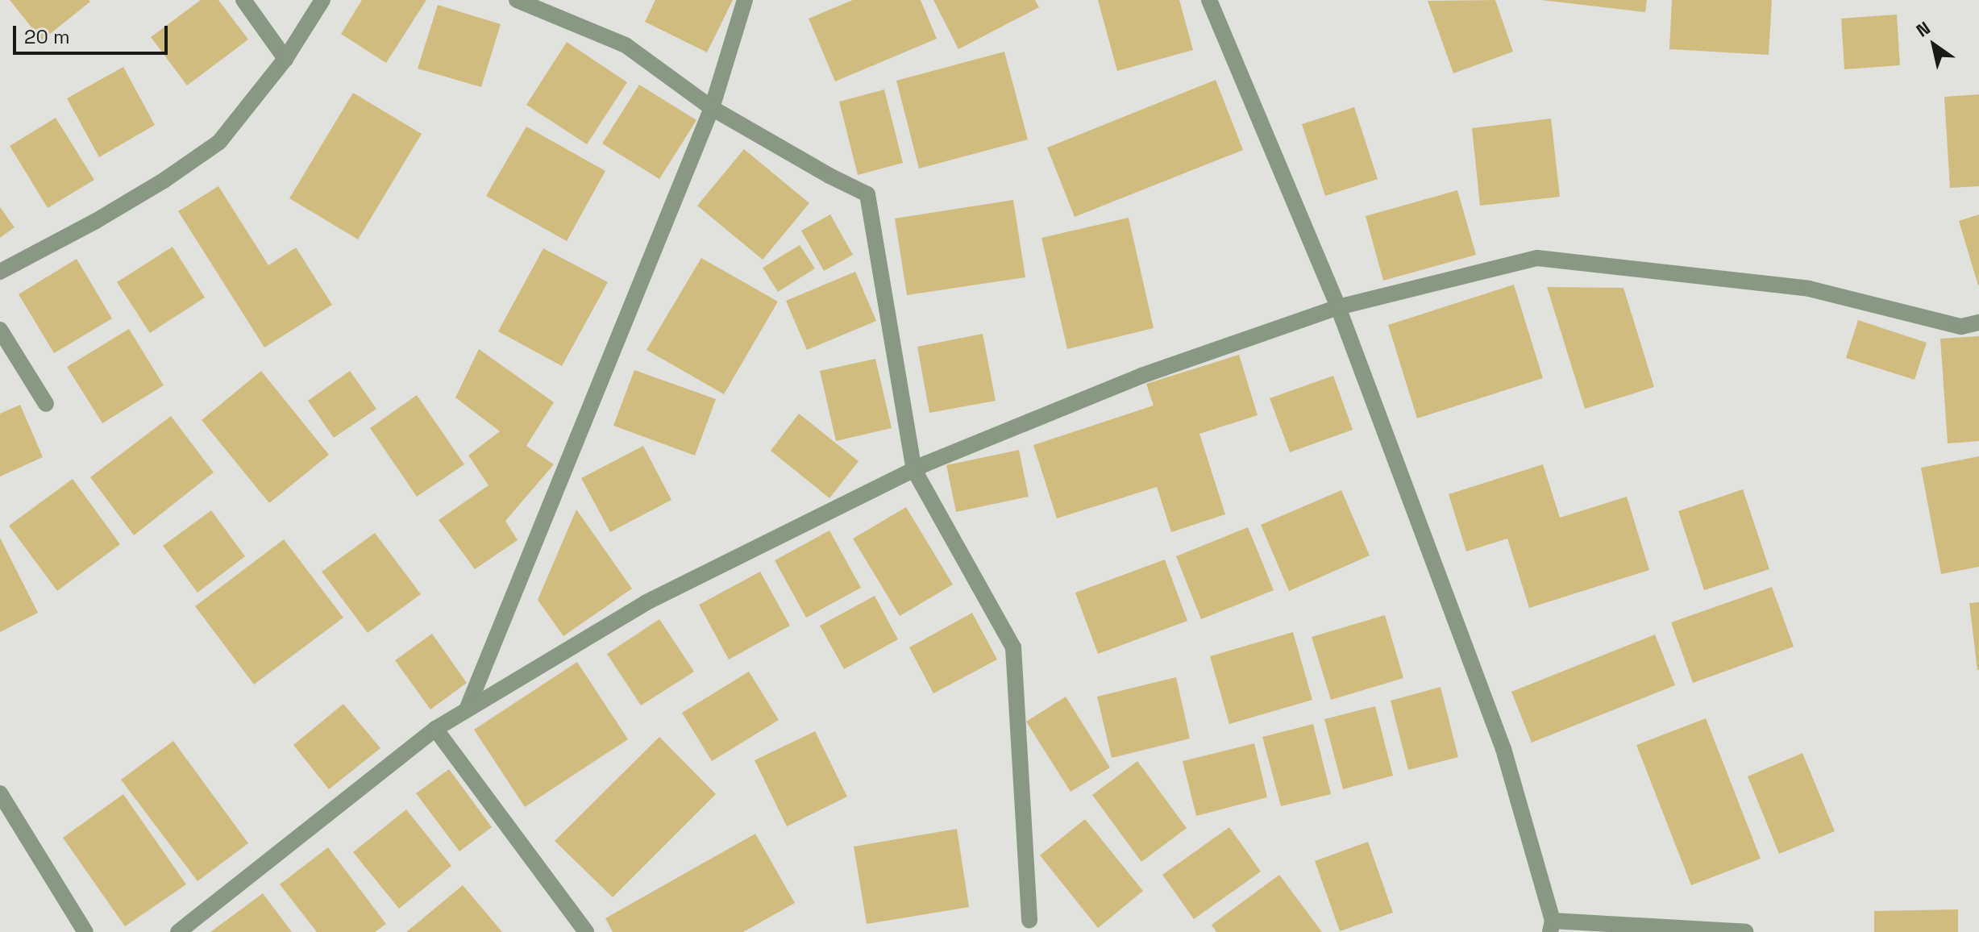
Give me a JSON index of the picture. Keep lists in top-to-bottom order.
{
  "scale_bar": "20 m",
  "north": "top left"
}
